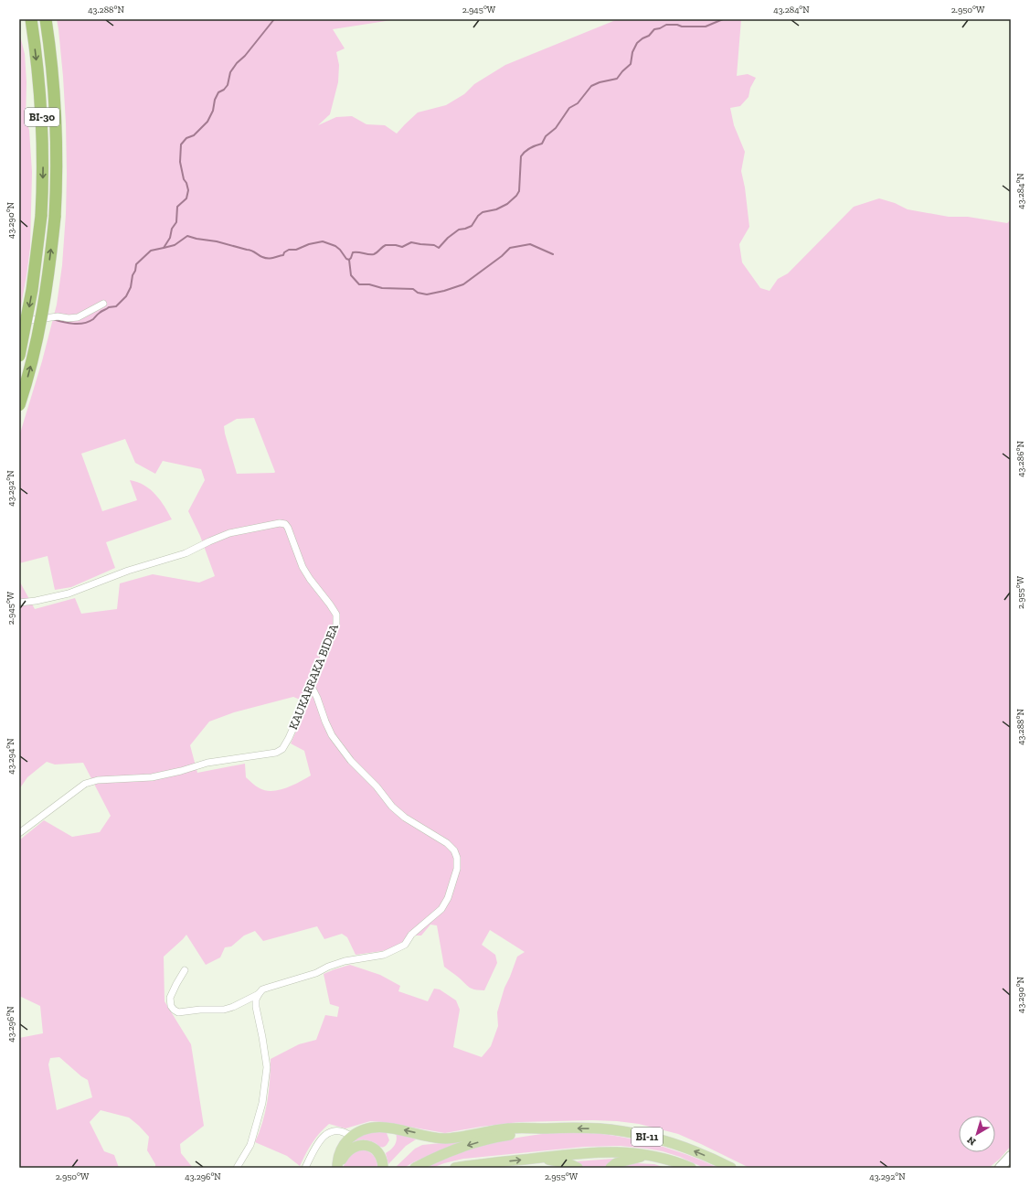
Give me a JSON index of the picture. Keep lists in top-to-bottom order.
{
  "streets": {
    "highway": ["BI-30"],
    "main road": ["BI-11"],
    "street": ["KAUKARRAKA BIDEA"]
  },
  "north": "bottom left",
  "coordinates": [
    "43.288°N",
    "2.945°W",
    "43.284°N",
    "2.950°W",
    "43.290°N",
    "43.286°N",
    "43.292°N",
    "2.955°W",
    "43.294°N",
    "43.296°N"
  ]
}
